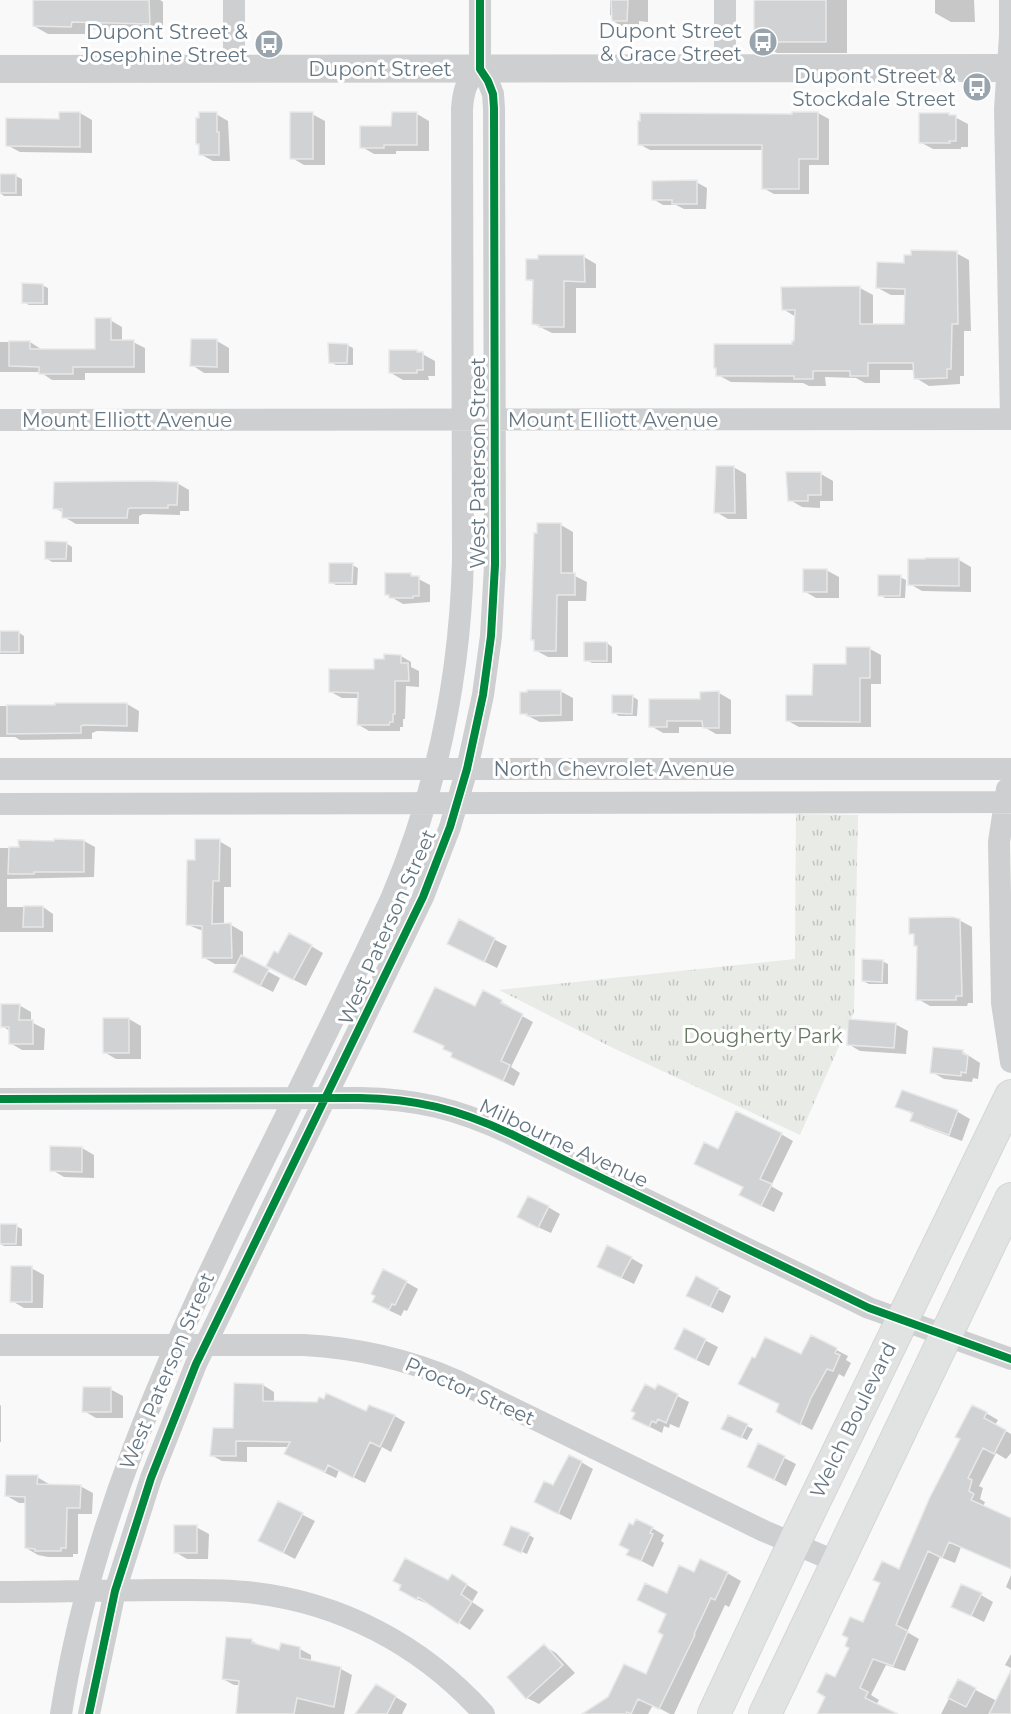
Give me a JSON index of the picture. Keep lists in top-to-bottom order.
{
  "streets": {
    "main road": ["Welch Boulevard"],
    "street": [
      "Dupont Street",
      "Mount Elliott Avenue",
      "West Paterson Street",
      "North Chevrolet Avenue",
      "Milbourne Avenue",
      "Proctor Street"
    ]
  },
  "crossings": [
    ["Dupont Street", "West Paterson Street"],
    ["Mount Elliott Avenue", "West Paterson Street"],
    ["West Paterson Street", "North Chevrolet Avenue"],
    ["West Paterson Street", "Milbourne Avenue"],
    ["West Paterson Street", "Proctor Street"],
    ["Milbourne Avenue", "Welch Boulevard"],
    ["Proctor Street", "Welch Boulevard"]
  ],
  "parks": ["Dougherty Park"],
  "places": {
    "bus stop": ["Dupont Street & Grace Street", "Dupont Street & Josephine Street", "Dupont Street & Stockdale Street"]
  }
}
